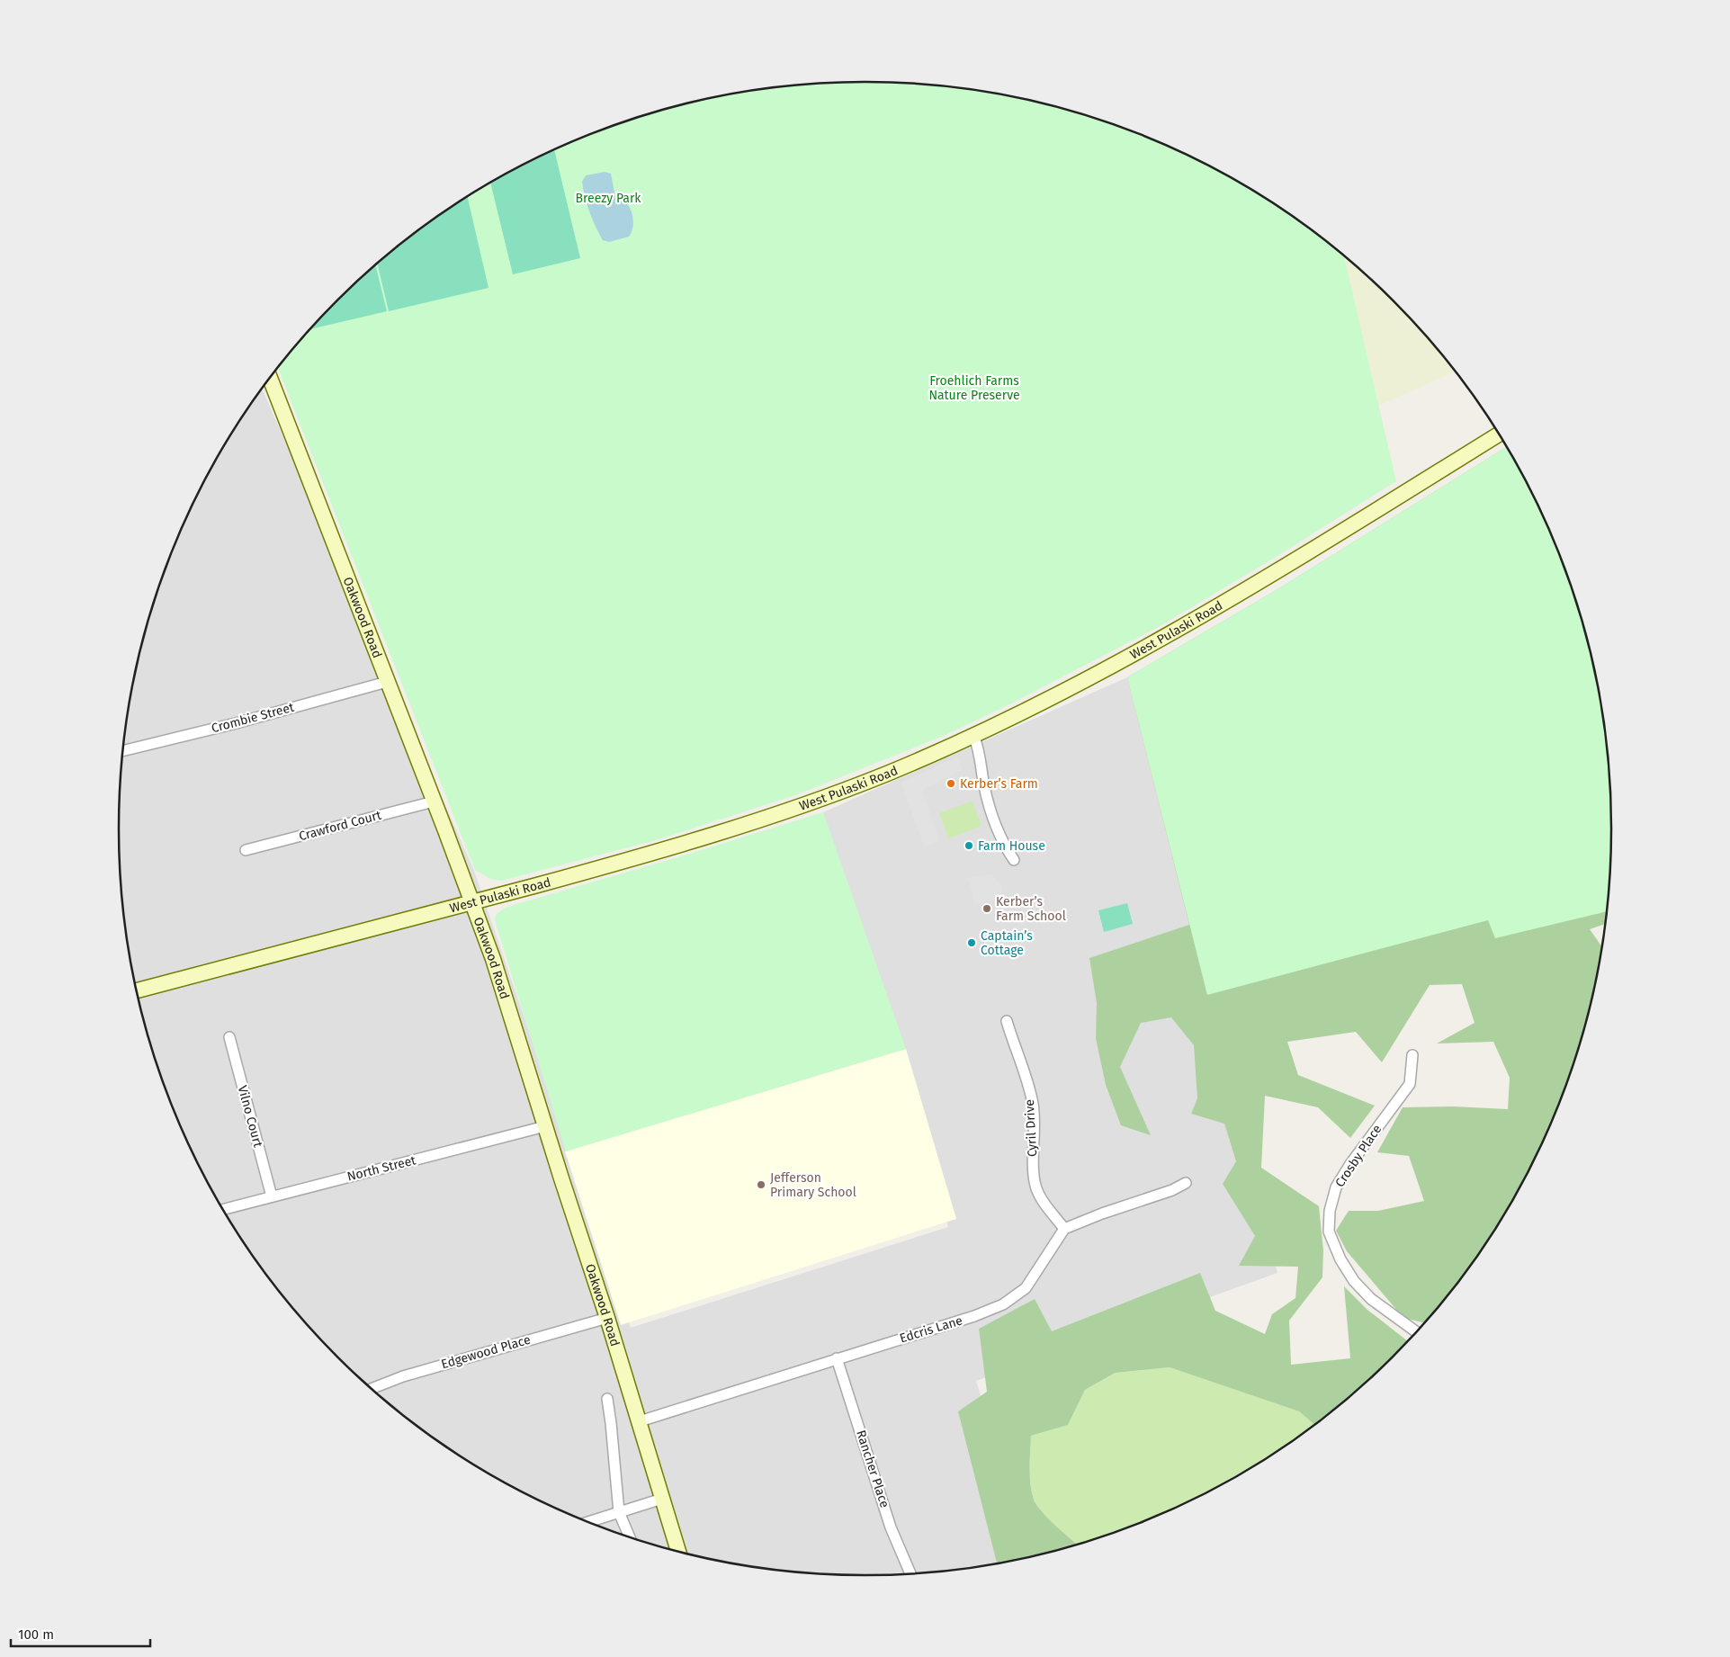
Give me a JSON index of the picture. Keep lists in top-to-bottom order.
{
  "streets": {
    "main road": ["Oakwood Road", "West Pulaski Road"],
    "street": [
      "Crombie Street",
      "Crawford Court",
      "Vilno Court",
      "Cyril Drive",
      "Crosby Place",
      "North Street",
      "Edcris Lane",
      "Edgewood Place",
      "Rancher Place"
    ]
  },
  "crossings": [
    ["Oakwood Road", "West Pulaski Road"],
    ["Oakwood Road", "Crombie Street"],
    ["Oakwood Road", "Crawford Court"],
    ["Oakwood Road", "North Street"],
    ["Oakwood Road", "Edcris Lane"],
    ["Oakwood Road", "Edgewood Place"],
    ["Vilno Court", "North Street"],
    ["Cyril Drive", "Edcris Lane"],
    ["Edcris Lane", "Rancher Place"]
  ],
  "parks": ["Breezy Park", "Froehlich Farms Nature Preserve"],
  "places": [
    "Kerber’s Farm",
    "Farm House",
    "Kerber’s Farm School",
    "Captain’s Cottage",
    "Jefferson Primary School"
  ],
  "scale_bar": "100 m"
}
